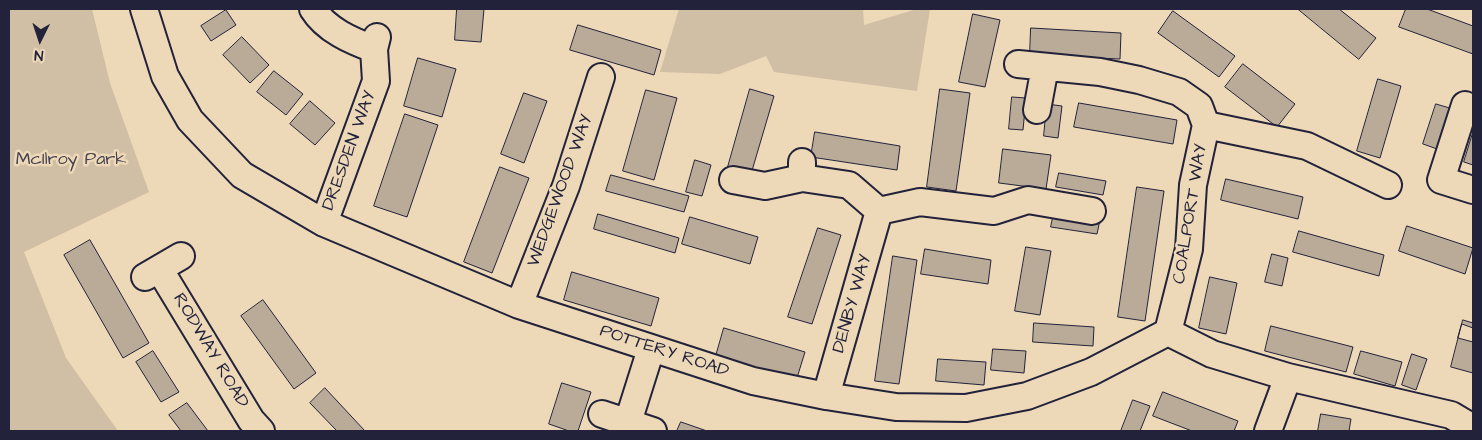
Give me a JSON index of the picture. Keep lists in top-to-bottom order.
{
  "streets": {
    "street": [
      "DRESDEN WAY",
      "WEDGEWOOD WAY",
      "COALPORT WAY",
      "DENBY WAY",
      "RODWAY ROAD",
      "POTTERY ROAD"
    ]
  },
  "crossings": [
    ["DRESDEN WAY", "POTTERY ROAD"],
    ["WEDGEWOOD WAY", "POTTERY ROAD"],
    ["COALPORT WAY", "POTTERY ROAD"],
    ["DENBY WAY", "POTTERY ROAD"]
  ],
  "parks": ["McIlroy Park"],
  "north": "bottom"
}
